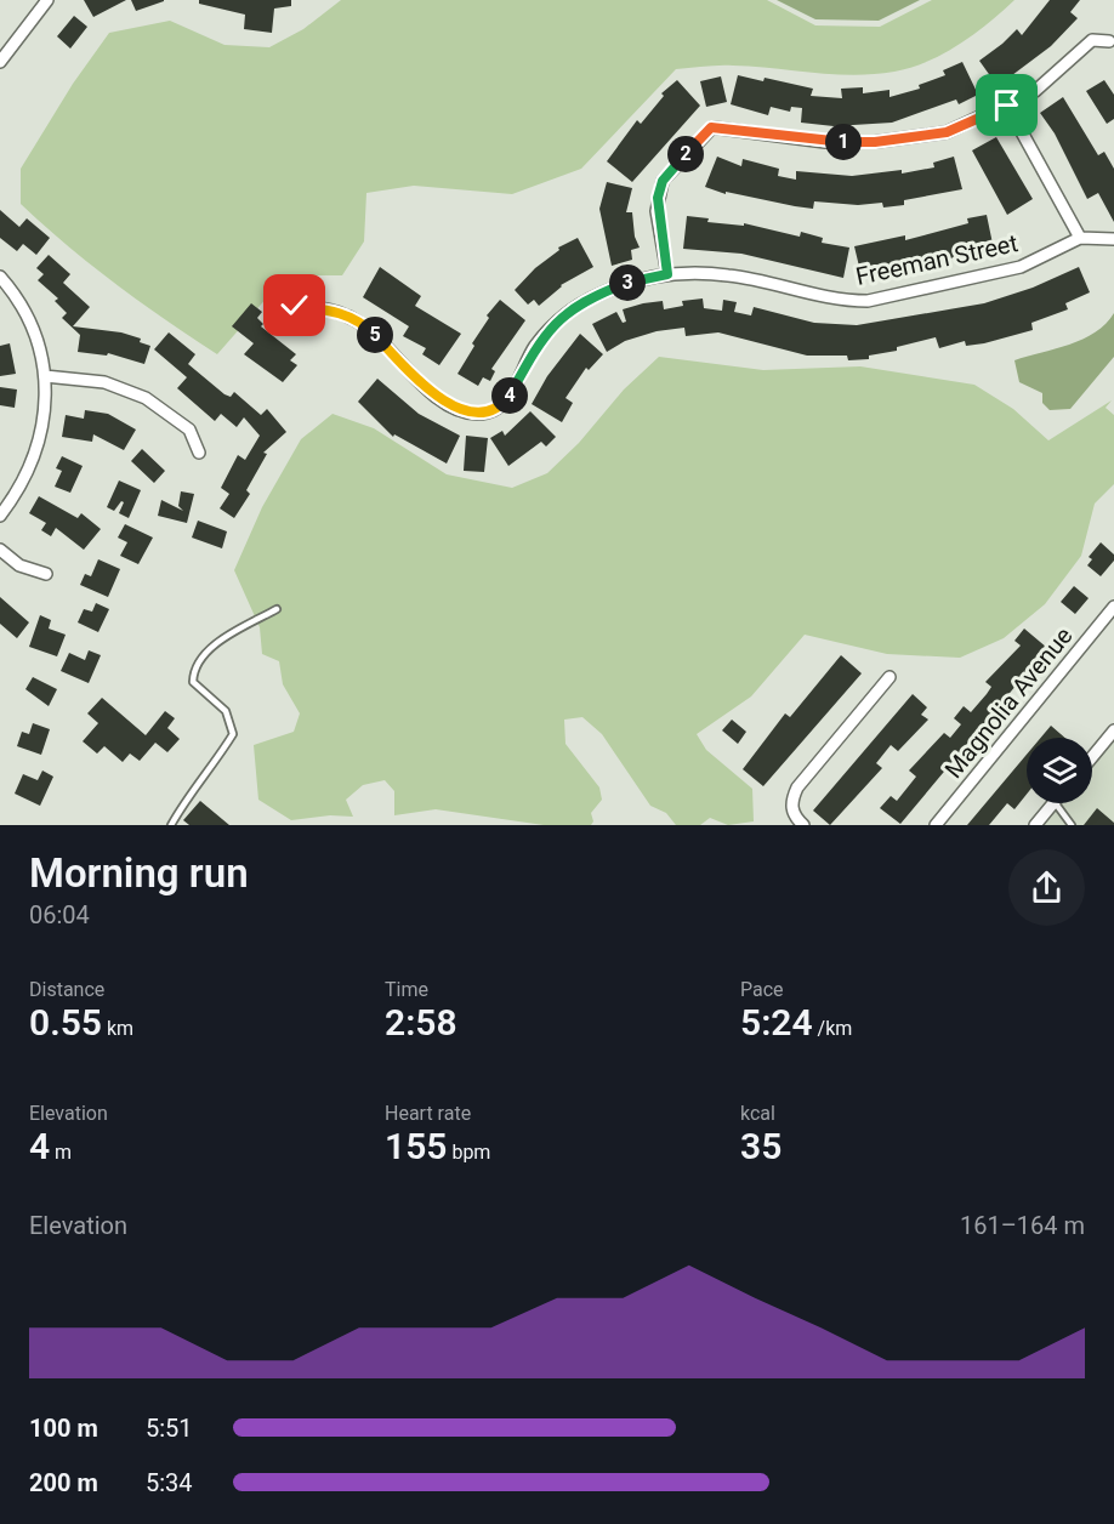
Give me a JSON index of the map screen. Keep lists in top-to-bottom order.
{
  "streets": {
    "street": ["Freeman Street", "Magnolia Avenue"]
  },
  "page": {
    "pins": [
      "1",
      "2",
      "3",
      "5",
      "4"
    ],
    "heading": ["Morning run", "06:04"],
    "stats": [
      ["Distance", "0.55 km"],
      ["Time", "2:58"],
      ["Pace", "5:24 /km"],
      ["Elevation", "4 m"],
      ["Heart rate", "155 bpm"],
      ["kcal", "35"]
    ],
    "chart": ["Elevation", "161–164 m"],
    "list": [
      {
        "name": "100 m",
        "note": "5:51"
      },
      {
        "name": "200 m",
        "note": "5:34"
      }
    ]
  }
}
